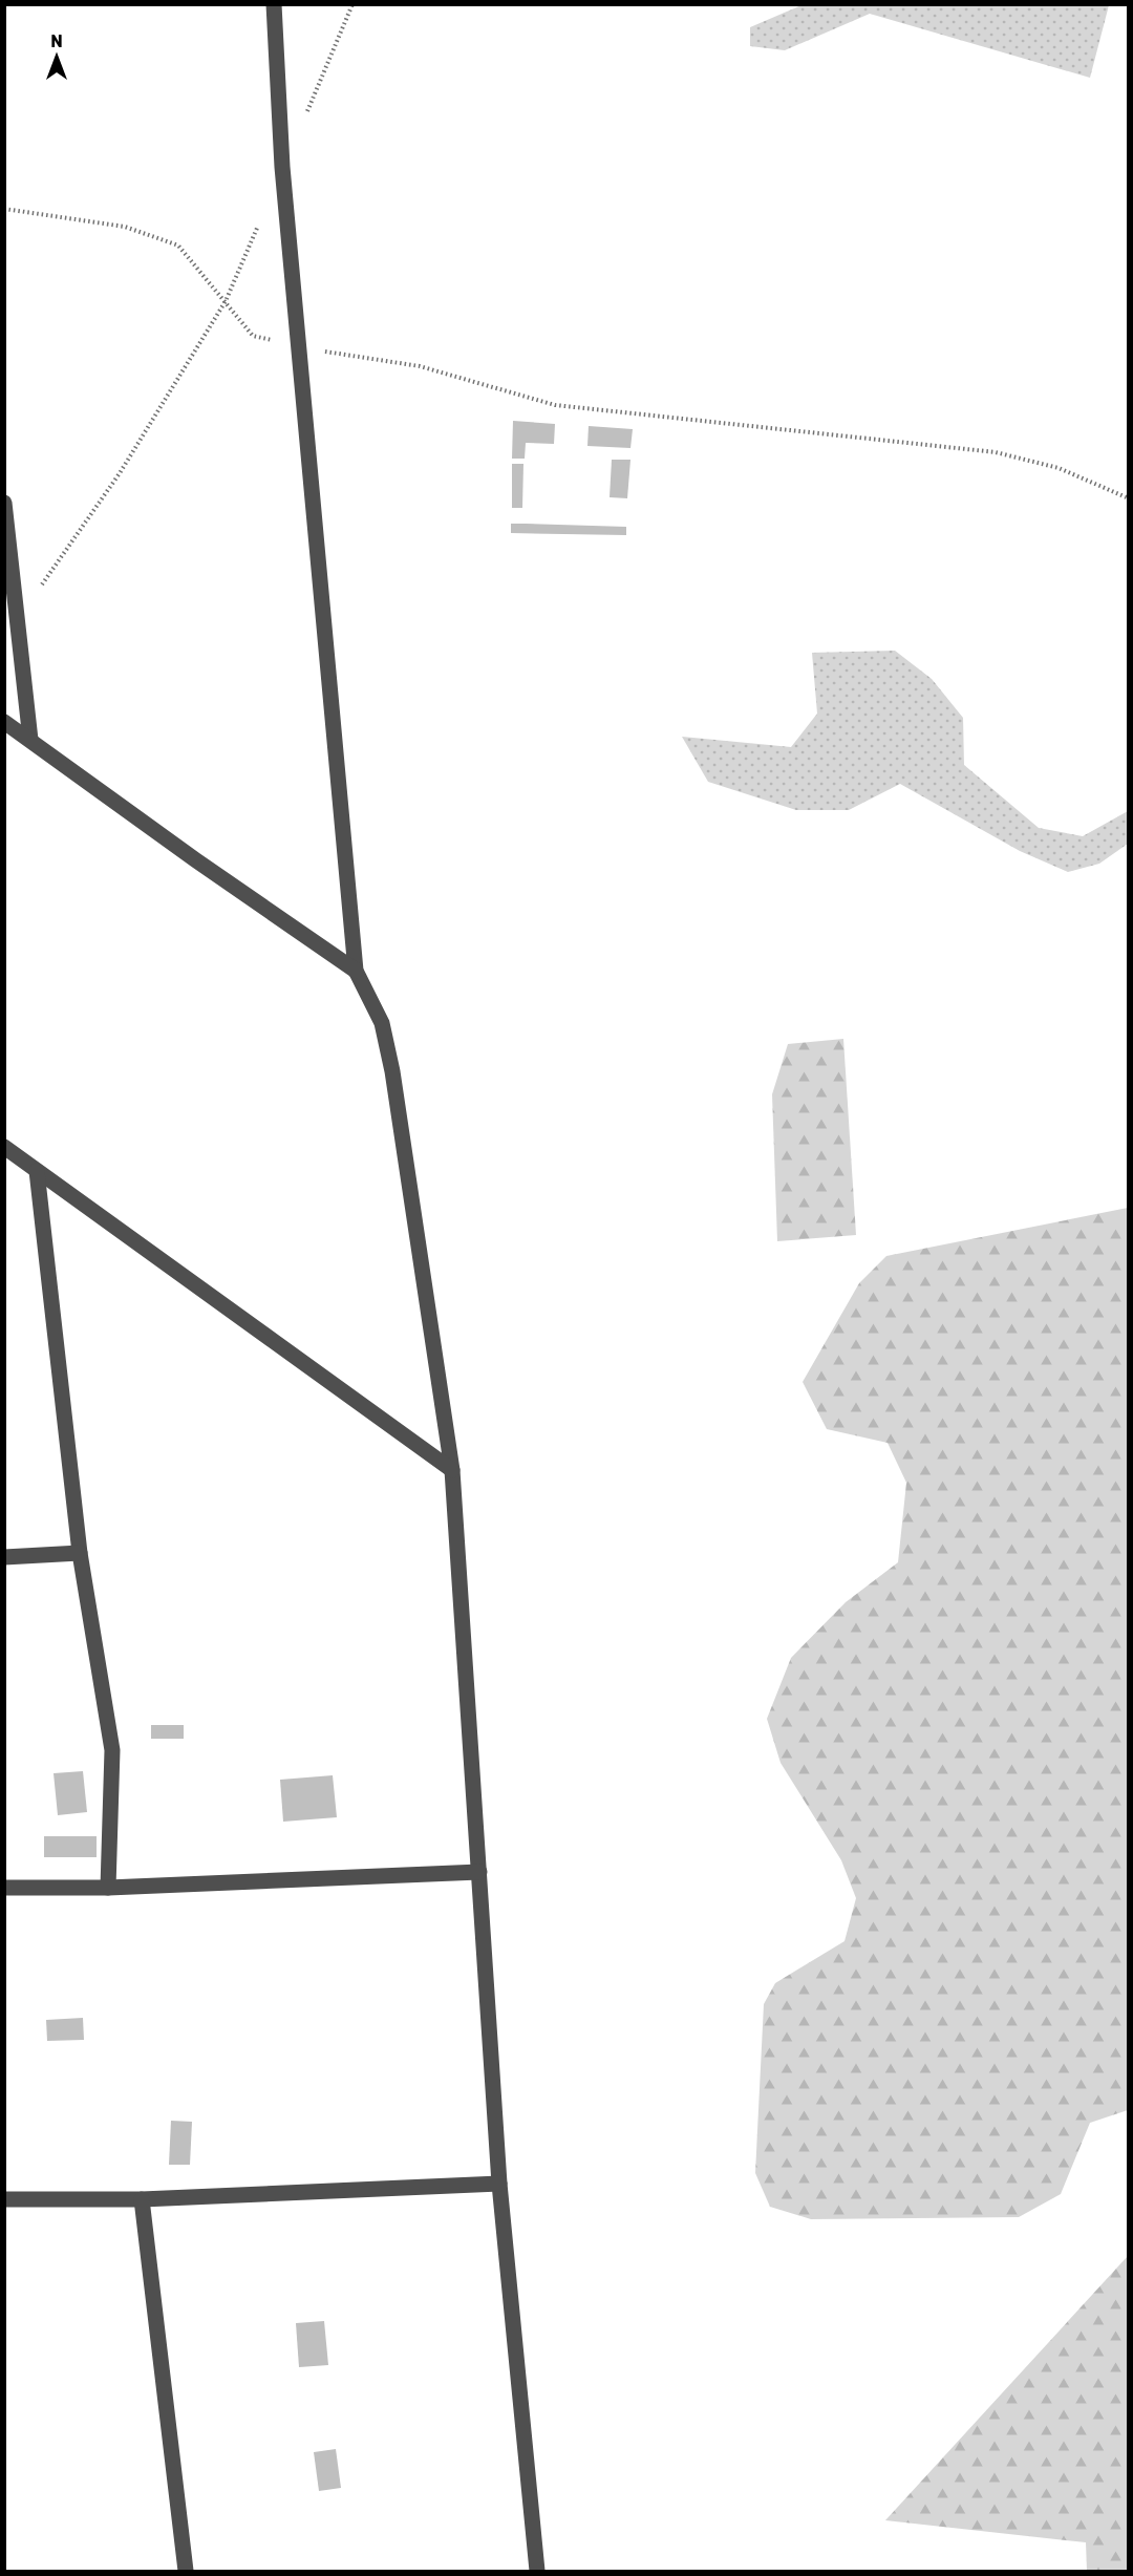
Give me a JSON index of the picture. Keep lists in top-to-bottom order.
{
  "north": "top"
}
